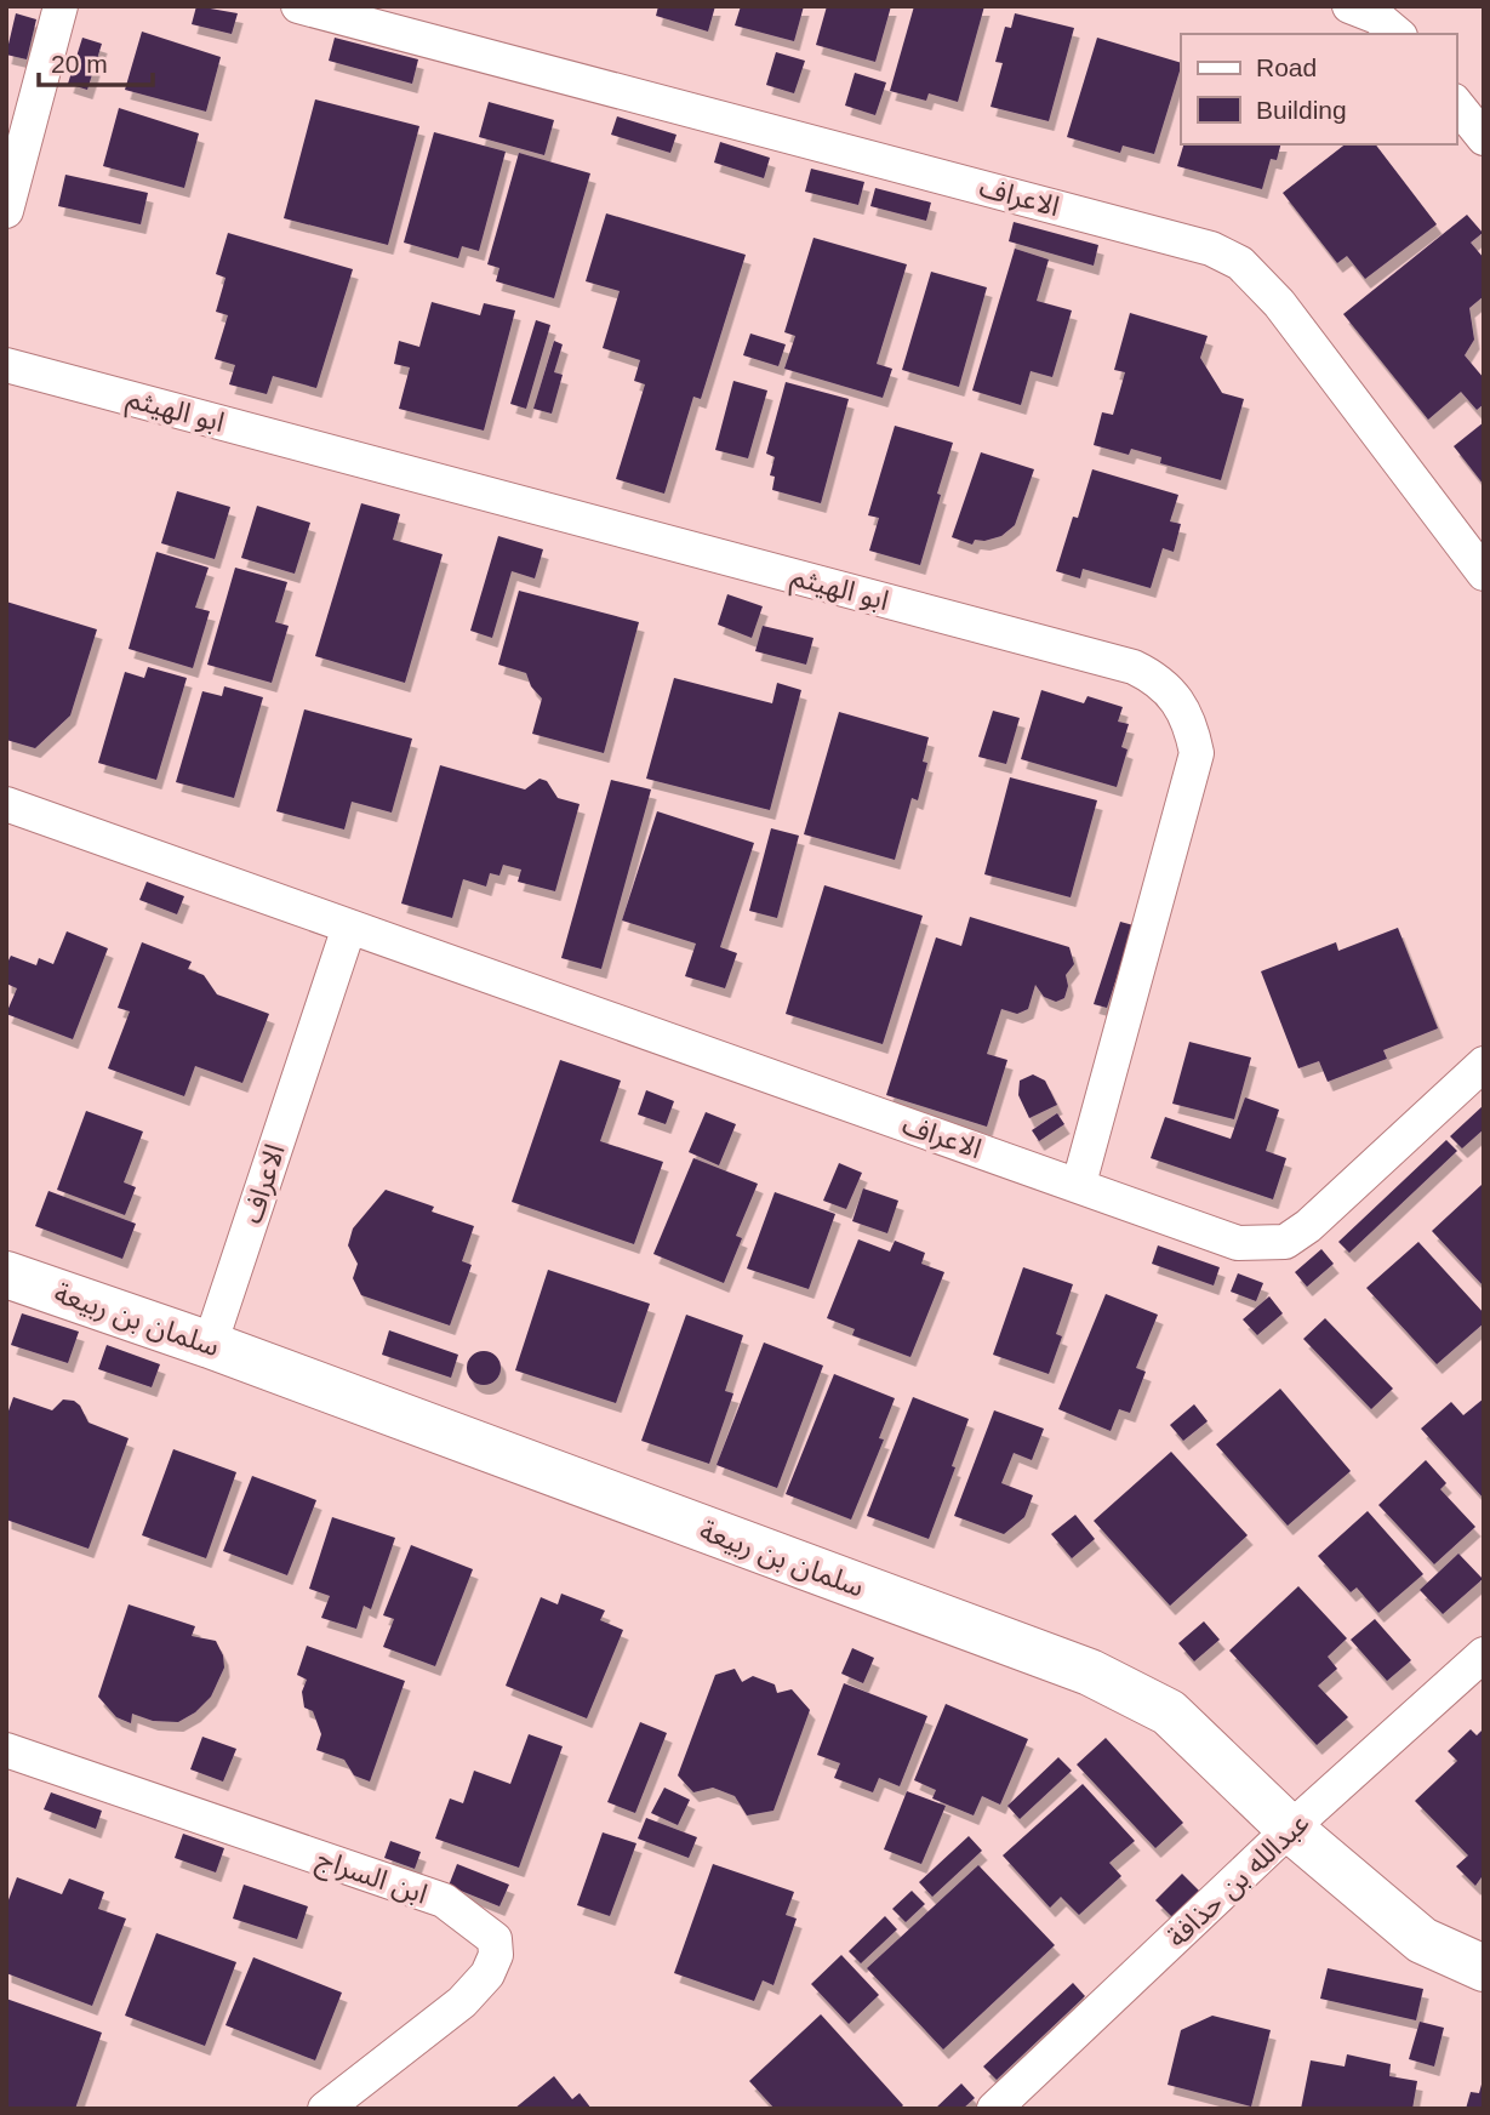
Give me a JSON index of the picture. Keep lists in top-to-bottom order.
{
  "streets": {
    "street": [
      "الاعراف",
      "ابو الهيثم",
      "سلمان بن ربيعة",
      "ابن السراج",
      "عبدالله بن حذافة"
    ]
  },
  "crossings": [
    ["الاعراف", "ابو الهيثم"],
    ["الاعراف", "سلمان بن ربيعة"],
    ["سلمان بن ربيعة", "عبدالله بن حذافة"]
  ],
  "legend": ["Road", "Building"],
  "scale_bar": "20 m"
}
